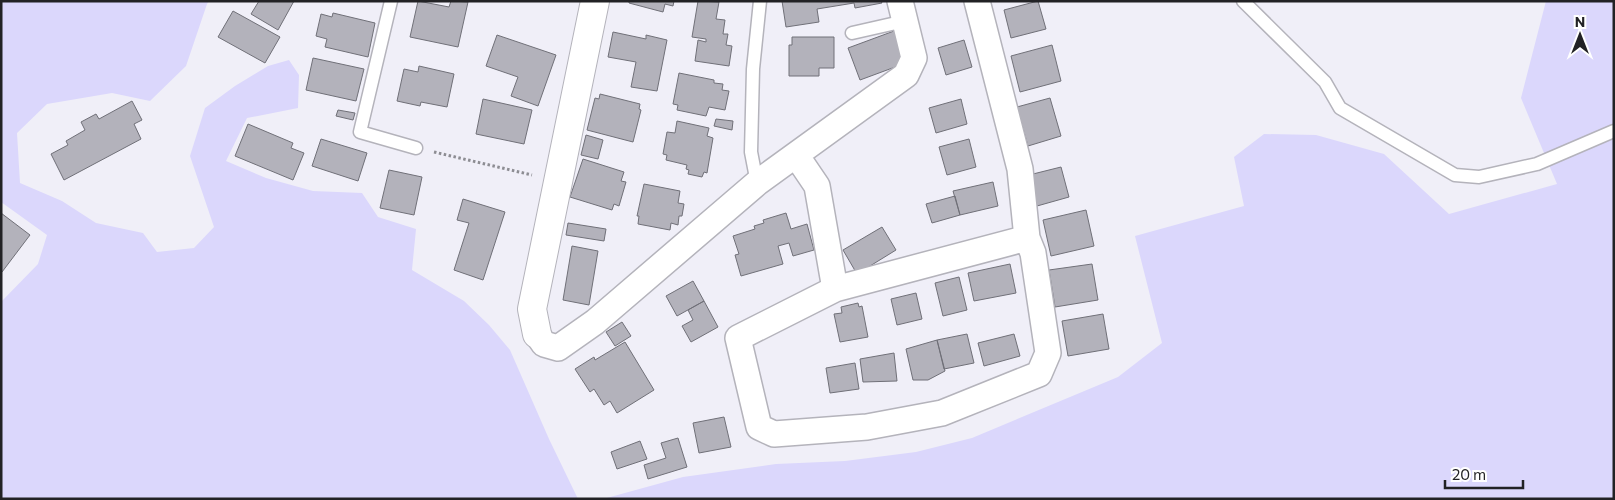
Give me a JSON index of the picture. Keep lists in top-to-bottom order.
{
  "scale_bar": "20 m",
  "north": "top"
}
